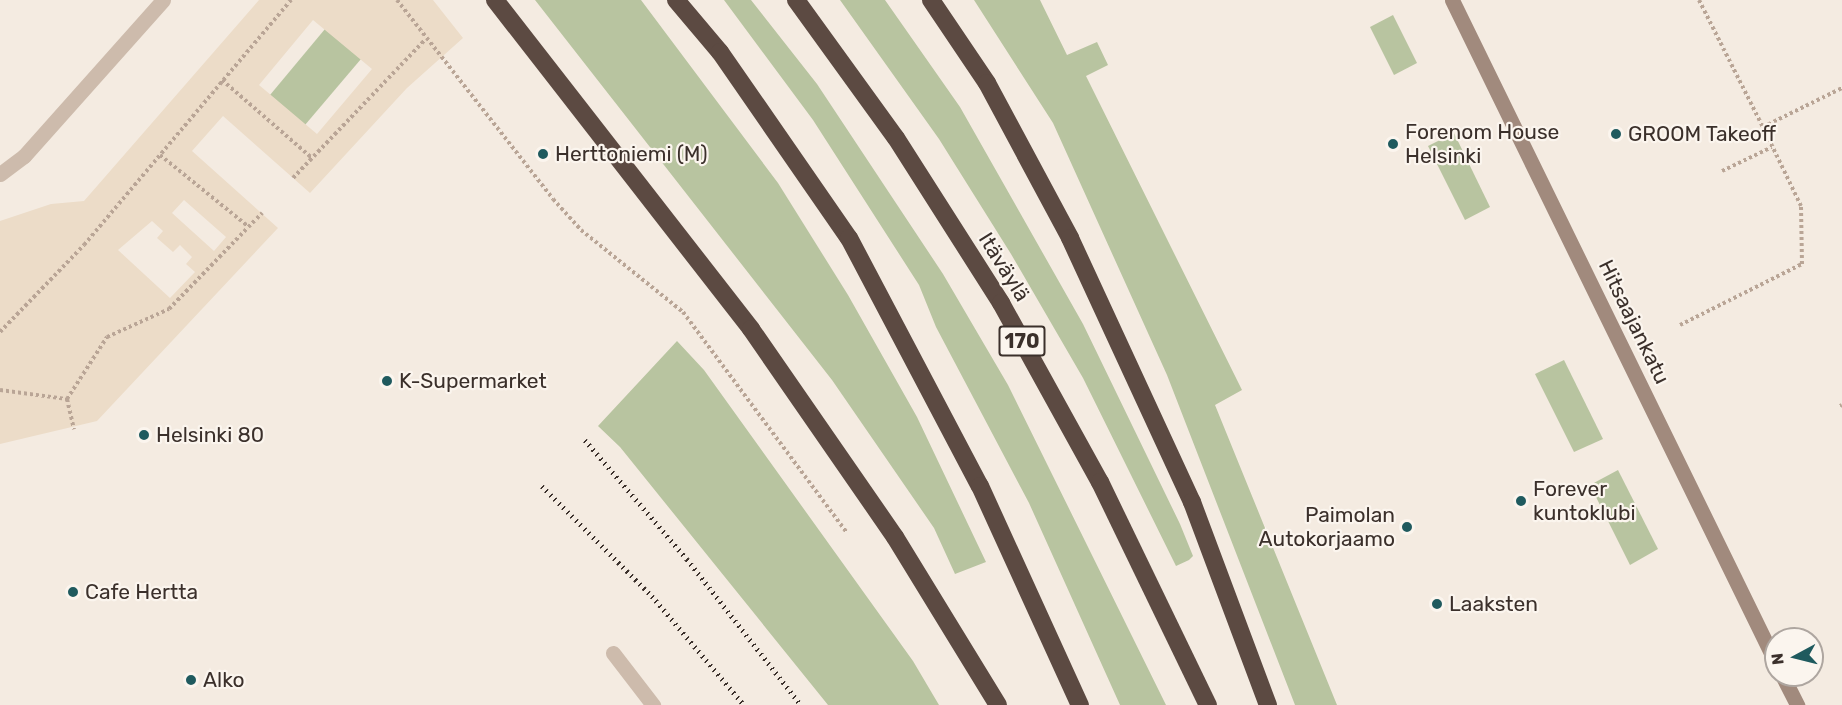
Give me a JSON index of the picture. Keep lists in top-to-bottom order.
{
  "streets": {
    "highway": ["Itäväylä", "170"],
    "street": ["Hitsaajankatu"]
  },
  "places": [
    "GROOM Takeoff",
    "Forenom House Helsinki",
    "Herttoniemi (M)",
    "K-Supermarket",
    "Helsinki 80",
    "Forever kuntoklubi",
    "Paimolan Autokorjaamo",
    "Cafe Hertta",
    "Laaksten",
    "Alko"
  ],
  "north": "left"
}
